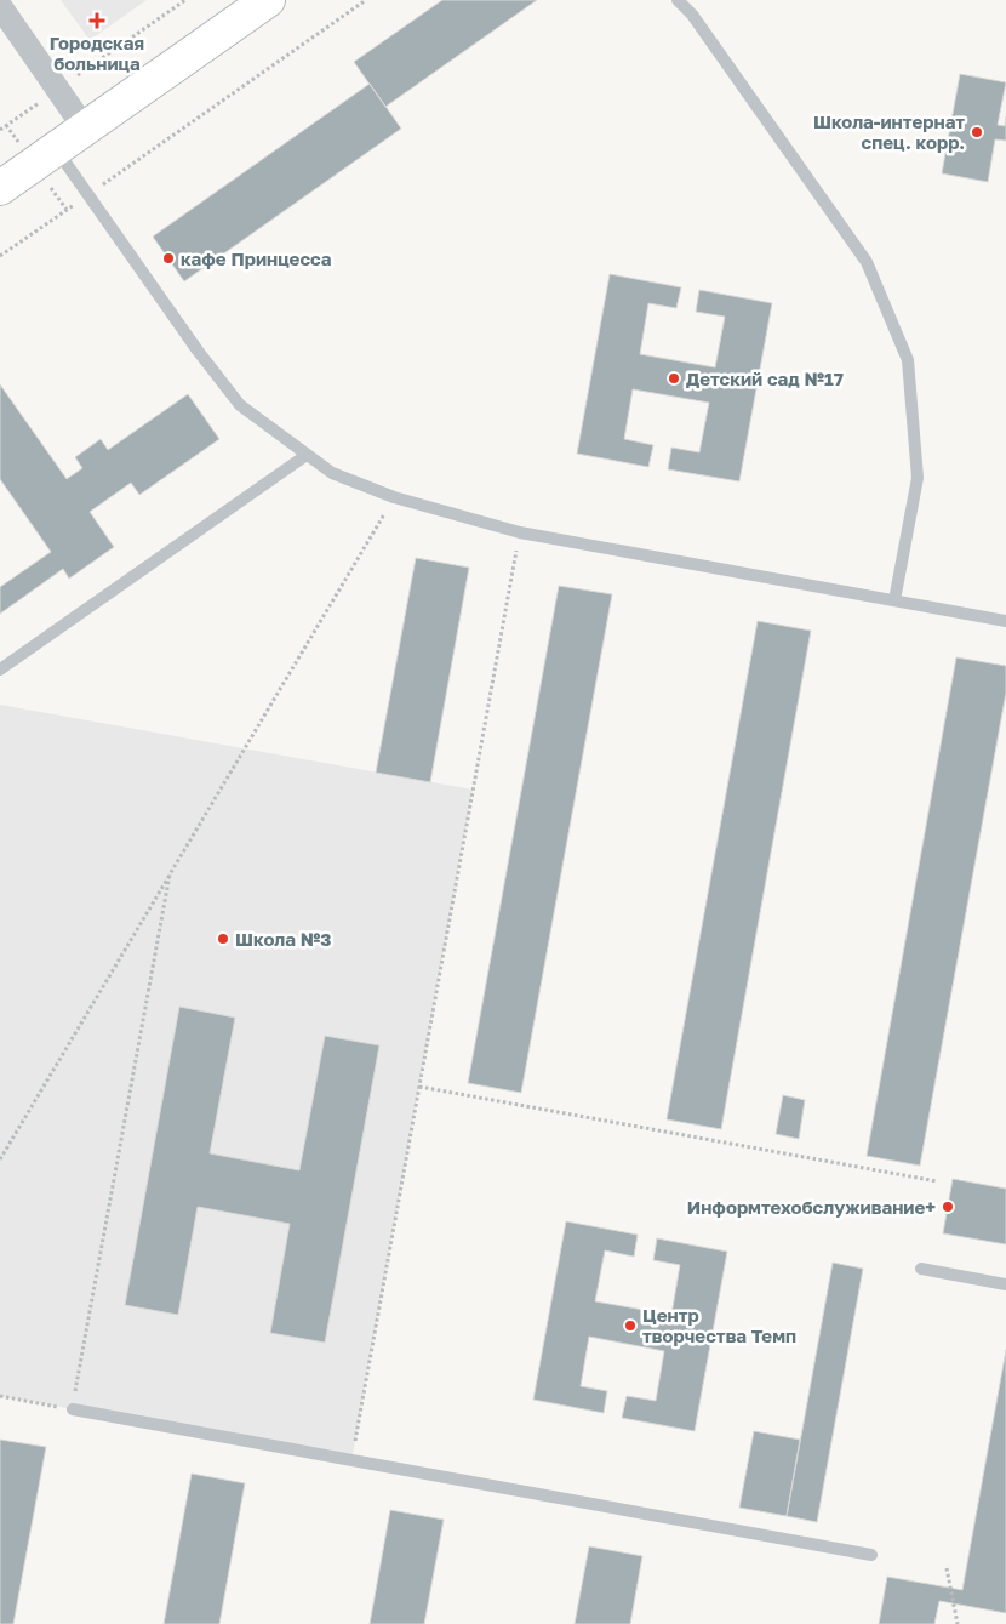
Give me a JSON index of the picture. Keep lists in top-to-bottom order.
{
  "places": {
    "health": ["Городская больница"],
    "other": [
      "Школа-интернат спец. корр.",
      "кафе Принцесса",
      "Детский сад №17",
      "Школа №3",
      "Информтехобслуживание+",
      "Центр творчества Темп"
    ]
  }
}
